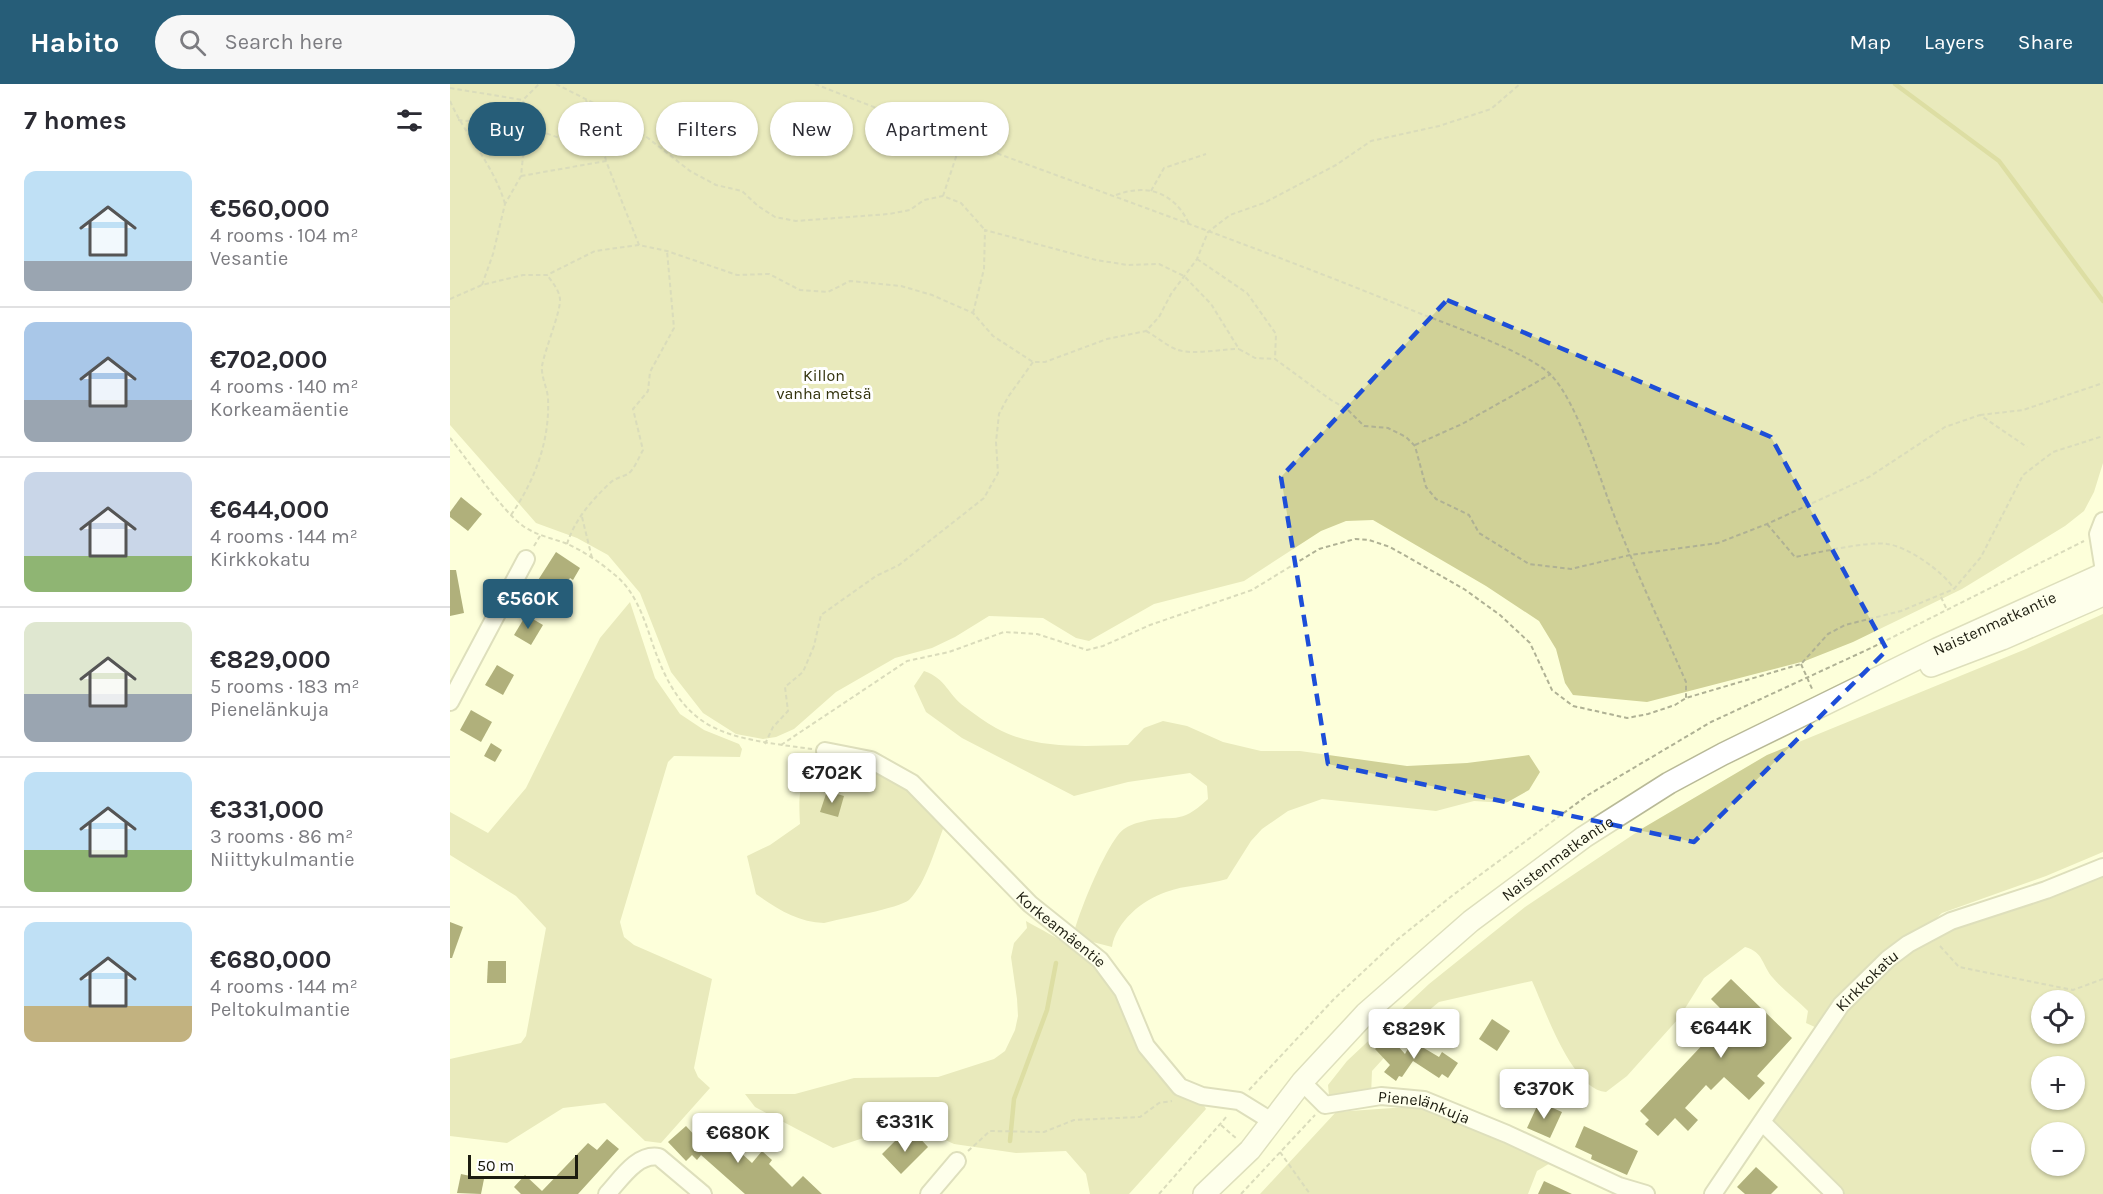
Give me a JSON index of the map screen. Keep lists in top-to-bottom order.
{
  "streets": {
    "main road": ["Naistenmatkantie"],
    "street": ["Korkeamäentie", "Kirkkokatu", "Pienelänkuja"]
  },
  "crossings": [
    ["Naistenmatkantie", "Korkeamäentie"]
  ],
  "parks": ["Killon vanha metsä"],
  "scale_bar": "50 m",
  "page": {
    "header": "Habito",
    "search": "Search here",
    "nav": ["Map", "Layers", "Share"],
    "heading": "7 homes",
    "chip": [
      "Buy",
      "Rent",
      "Filters",
      "New",
      "Apartment"
    ],
    "list": [
      {
        "name": "€560,000",
        "note": "4 rooms · 104 m² · Vesantie"
      },
      {
        "name": "€702,000",
        "note": "4 rooms · 140 m² · Korkeamäentie"
      },
      {
        "name": "€644,000",
        "note": "4 rooms · 144 m² · Kirkkokatu"
      },
      {
        "name": "€829,000",
        "note": "5 rooms · 183 m² · Pienelänkuja"
      },
      {
        "name": "€331,000",
        "note": "3 rooms · 86 m² · Niittykulmantie"
      },
      {
        "name": "€680,000",
        "note": "4 rooms · 144 m² · Peltokulmantie"
      }
    ],
    "price": [
      "€560K",
      "€702K",
      "€644K",
      "€829K",
      "€370K",
      "€331K",
      "€680K"
    ],
    "map_buttons": ["+", "−"],
    "scale": "50 m"
  }
}
